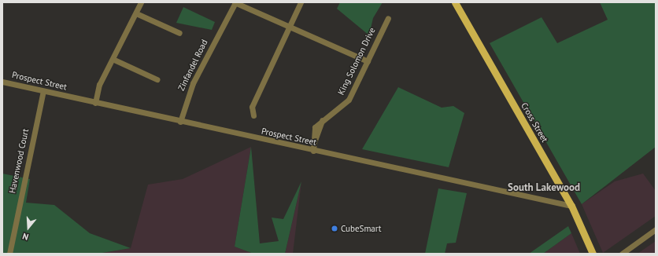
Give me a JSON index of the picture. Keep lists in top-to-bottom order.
{
  "streets": {
    "main road": ["Cross Street"],
    "street": [
      "King Solomon Drive",
      "Zinfandel Road",
      "Prospect Street",
      "Havenwood Court"
    ]
  },
  "crossings": [
    ["King Solomon Drive", "Prospect Street"],
    ["Zinfandel Road", "Prospect Street"],
    ["Prospect Street", "Cross Street"],
    ["Prospect Street", "Havenwood Court"]
  ],
  "districts": ["South Lakewood"],
  "places": ["CubeSmart"],
  "north": "bottom"
}
